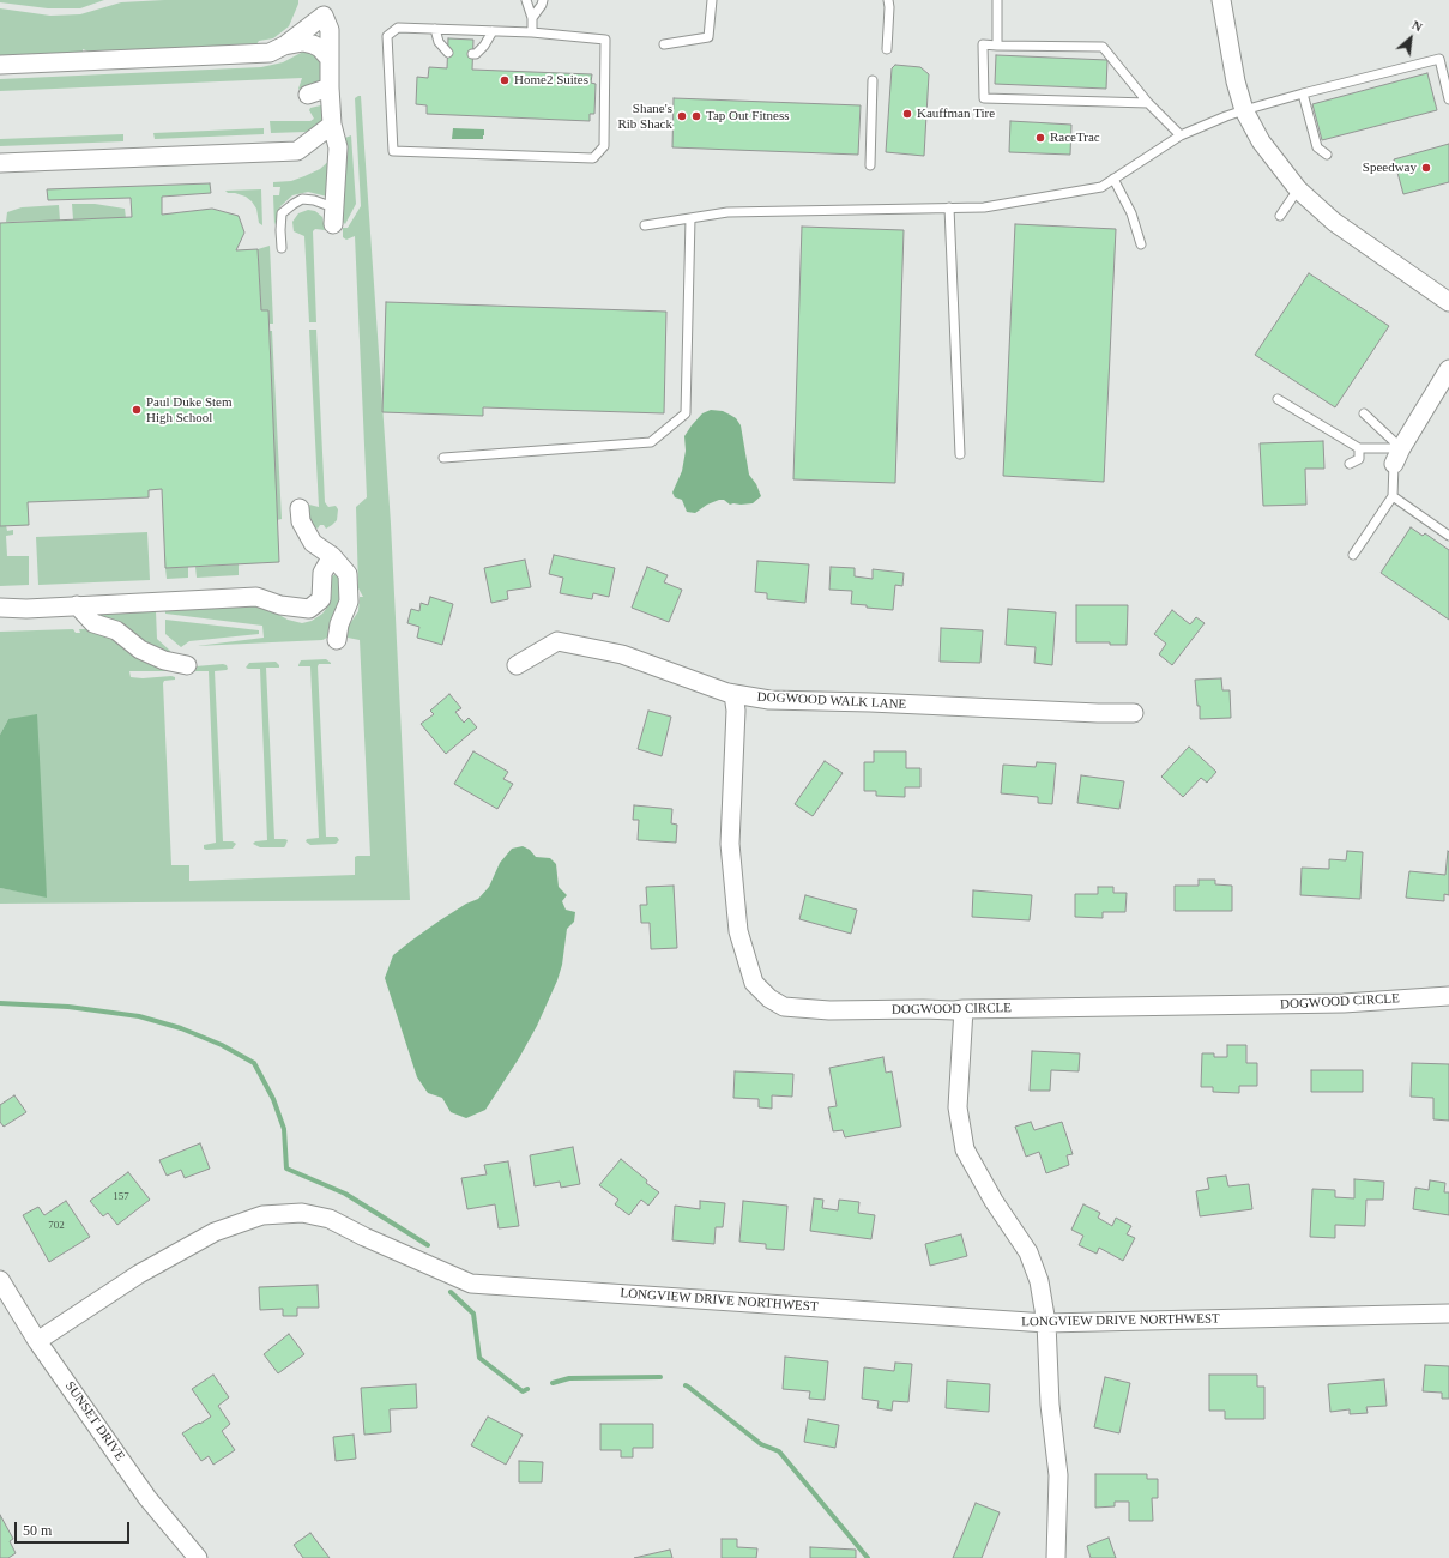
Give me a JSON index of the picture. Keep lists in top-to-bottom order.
{
  "streets": {
    "street": [
      "DOGWOOD WALK LANE",
      "DOGWOOD CIRCLE",
      "LONGVIEW DRIVE NORTHWEST",
      "SUNSET DRIVE"
    ]
  },
  "crossings": [
    ["DOGWOOD WALK LANE", "DOGWOOD CIRCLE"],
    ["LONGVIEW DRIVE NORTHWEST", "SUNSET DRIVE"]
  ],
  "places": [
    "Home2 Suites",
    "Kauffman Tire",
    "Shane's Rib Shack",
    "Tap Out Fitness",
    "RaceTrac",
    "Speedway",
    "Paul Duke Stem High School"
  ],
  "house_numbers": ["157", "702"],
  "scale_bar": "50 m",
  "north": "top right"
}
